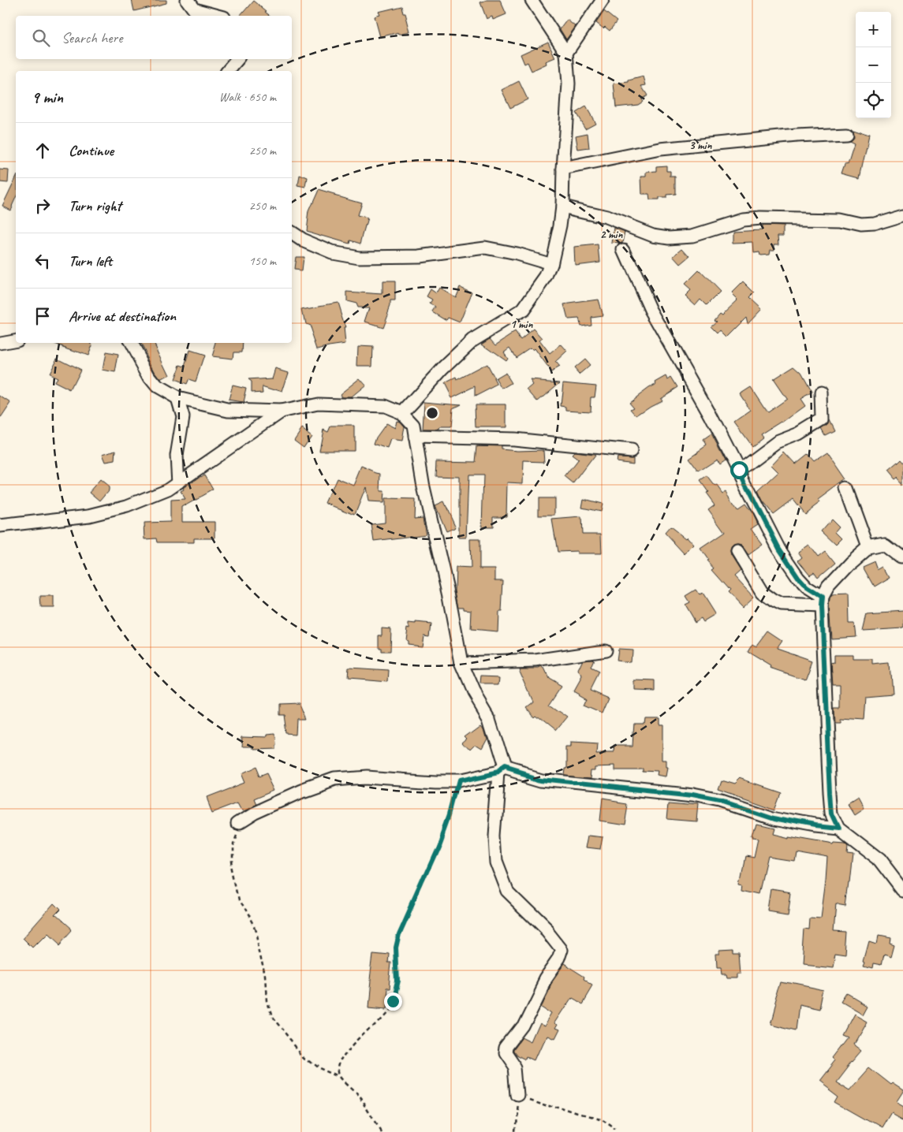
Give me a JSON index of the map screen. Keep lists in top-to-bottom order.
{
  "page": {
    "map_buttons": ["+", "−"],
    "search": "Search here",
    "heading": ["9 min", "Walk · 650 m"],
    "list": [
      ["Continue", "250 m"],
      ["Turn right", "250 m"],
      ["Turn left", "150 m"],
      "Arrive at destination"
    ]
  },
  "rings": ["3 min", "2 min", "1 min"]
}
